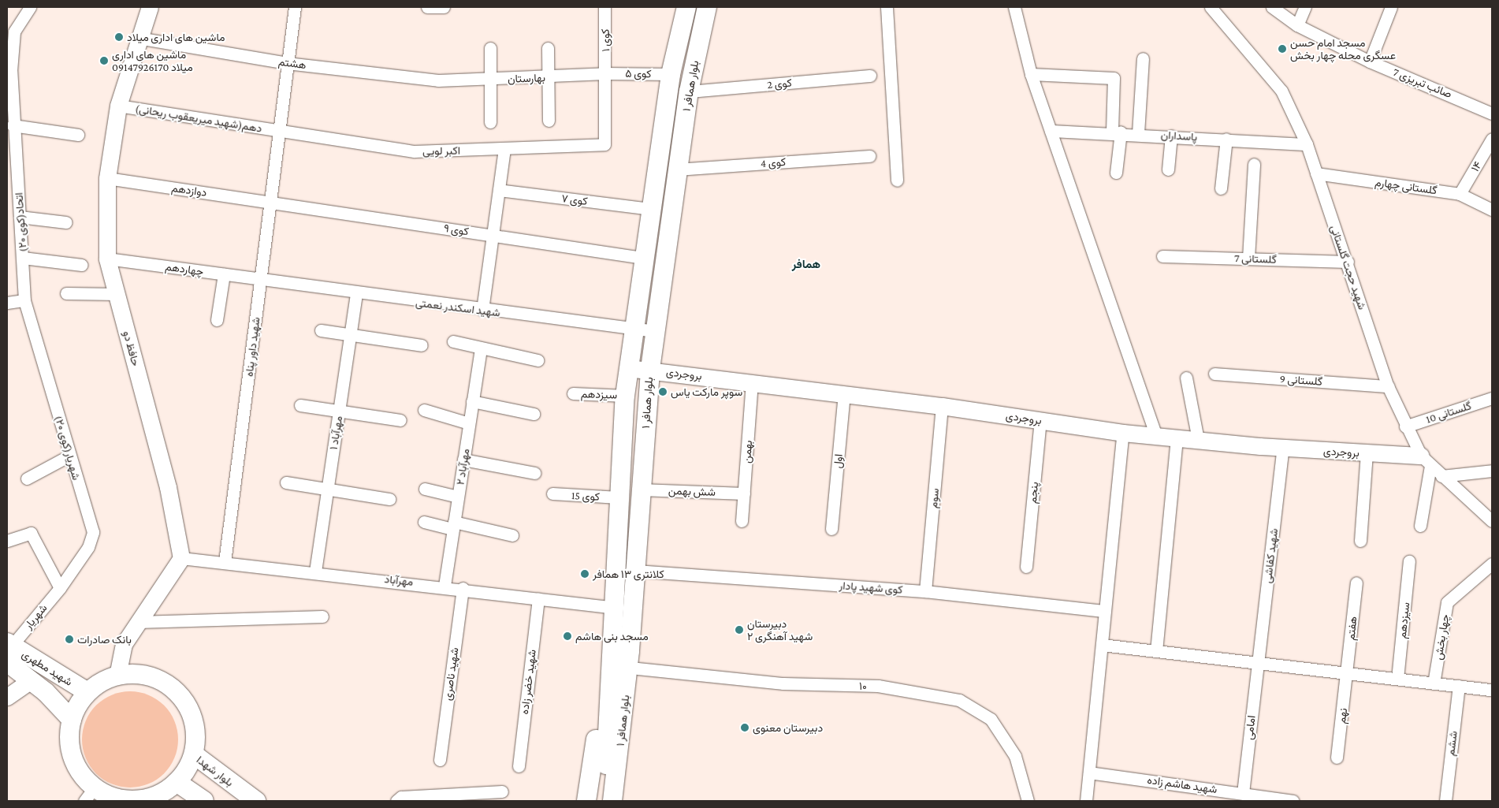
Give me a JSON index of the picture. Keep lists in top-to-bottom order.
{
  "streets": {
    "main road": ["بلوار همافر ۱", "شهید مطهری", "بلوار شهدا"],
    "street": [
      "کوی ۱",
      "هشتم",
      "کوی ۵",
      "بهارستان",
      "صائب تبریزی 7",
      "کوی 2",
      "دهم(شهید میریعقوب ریحانی)",
      "پاسداران",
      "اکبر لویی",
      "کوی 4",
      "۱۴",
      "گلستانی چهارم",
      "دوازدهم",
      "کوی ۷",
      "اتحاد(کوی ۲۰)",
      "کوی ۹",
      "گلستانی 7",
      "شهید حجت گلستانی",
      "چهاردهم",
      "شهید اسکندر نعمتی",
      "شهید داور پناه",
      "حافظ دو",
      "بروجردی",
      "گلستانی 9",
      "سیزدهم",
      "گلستانی 10",
      "مهرآباد ۱",
      "شهریار(کوی ۲۰)",
      "بهمن",
      "اول",
      "مهرآباد ۲",
      "شش بهمن",
      "پنجم",
      "کوی 15",
      "سوم",
      "شهید کفاشی",
      "مهرآباد",
      "کوی شهید پادار",
      "شهریار",
      "هفتم",
      "چهار بخش",
      "شهید ناصری",
      "شهید خضر زاده",
      "۱۰",
      "نهم",
      "امامی",
      "ششم",
      "شهید هاشم زاده"
    ]
  },
  "crossings": [
    ["کوی ۱", "کوی ۵"],
    ["کوی ۱", "بهارستان"],
    ["کوی ۱", "اکبر لویی"],
    ["هشتم", "بهارستان"],
    ["هشتم", "شهید داور پناه"],
    ["هشتم", "حافظ دو"],
    ["کوی ۵", "بهارستان"],
    ["کوی ۵", "بلوار همافر ۱"],
    ["کوی 2", "بلوار همافر ۱"],
    ["بلوار همافر ۱", "کوی 4"],
    ["بلوار همافر ۱", "کوی ۷"],
    ["بلوار همافر ۱", "کوی ۹"],
    ["بلوار همافر ۱", "شهید اسکندر نعمتی"],
    ["بلوار همافر ۱", "بروجردی"],
    ["بلوار همافر ۱", "سیزدهم"],
    ["بلوار همافر ۱", "شش بهمن"],
    ["بلوار همافر ۱", "کوی 15"],
    ["بلوار همافر ۱", "مهرآباد"],
    ["بلوار همافر ۱", "کوی شهید پادار"],
    ["دهم(شهید میریعقوب ریحانی)", "اکبر لویی"],
    ["دهم(شهید میریعقوب ریحانی)", "شهید داور پناه"],
    ["دهم(شهید میریعقوب ریحانی)", "حافظ دو"],
    ["پاسداران", "شهید حجت گلستانی"],
    ["اکبر لویی", "شهید داور پناه"],
    ["۱۴", "گلستانی چهارم"],
    ["گلستانی چهارم", "شهید حجت گلستانی"],
    ["دوازدهم", "کوی ۹"],
    ["دوازدهم", "شهید داور پناه"],
    ["دوازدهم", "حافظ دو"],
    ["اتحاد(کوی ۲۰)", "شهریار(کوی ۲۰)"],
    ["کوی ۹", "شهید داور پناه"],
    ["گلستانی 7", "شهید حجت گلستانی"],
    ["شهید حجت گلستانی", "بروجردی"],
    ["شهید حجت گلستانی", "گلستانی 9"],
    ["شهید حجت گلستانی", "گلستانی 10"],
    ["چهاردهم", "شهید اسکندر نعمتی"],
    ["چهاردهم", "شهید داور پناه"],
    ["چهاردهم", "حافظ دو"],
    ["شهید اسکندر نعمتی", "شهید داور پناه"],
    ["شهید اسکندر نعمتی", "مهرآباد ۱"],
    ["شهید داور پناه", "مهرآباد"],
    ["حافظ دو", "مهرآباد"],
    ["بروجردی", "بهمن"],
    ["بروجردی", "اول"],
    ["بروجردی", "پنجم"],
    ["بروجردی", "سوم"],
    ["بروجردی", "شهید کفاشی"],
    ["مهرآباد ۱", "مهرآباد"],
    ["شهریار(کوی ۲۰)", "شهریار"],
    ["بهمن", "شش بهمن"],
    ["مهرآباد ۲", "مهرآباد"],
    ["سوم", "کوی شهید پادار"],
    ["شهید کفاشی", "امامی"],
    ["مهرآباد", "شهید ناصری"],
    ["مهرآباد", "شهید خضر زاده"],
    ["شهریار", "شهید مطهری"],
    ["هفتم", "نهم"],
    ["شهید مطهری", "بلوار شهدا"],
    ["امامی", "شهید هاشم زاده"]
  ],
  "districts": ["همافر"],
  "places": [
    "ماشین های اداری میلاد",
    "مسجد امام حسن عسگری محله چهار بخش",
    "ماشین های اداری میلاد 09147926170",
    "سوپر مارکت یاس",
    "کلانتری ۱۳ همافر",
    "دبیرستان شهید آهنگری ۲",
    "مسجد بنی هاشم",
    "بانک صادرات",
    "دبیرستان معنوی"
  ]
}
